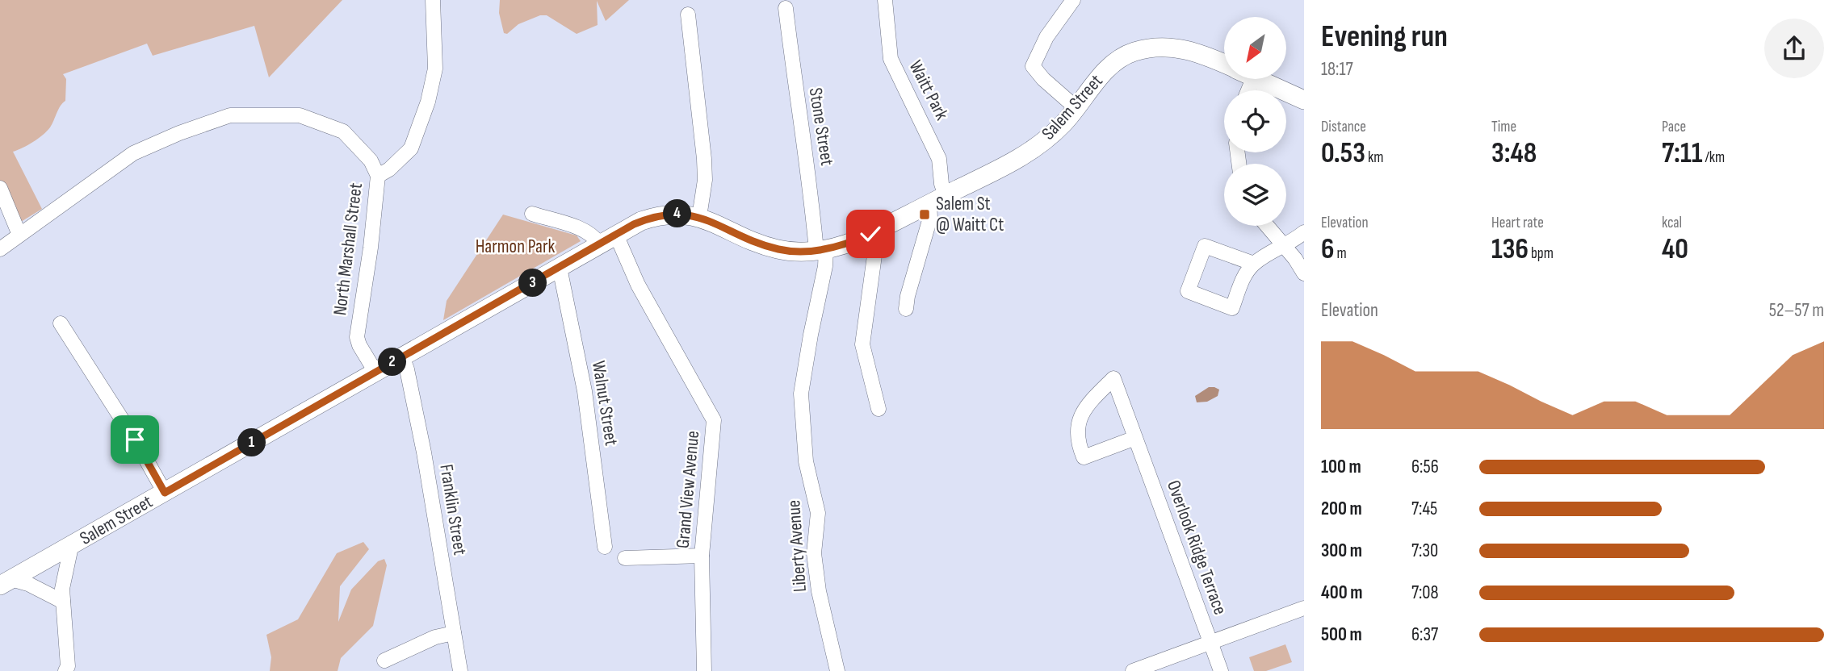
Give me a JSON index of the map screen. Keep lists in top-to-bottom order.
{
  "streets": {
    "main road": ["Salem Street"],
    "street": [
      "Waitt Park",
      "Stone Street",
      "North Marshall Street",
      "Walnut Street",
      "Grand View Avenue",
      "Franklin Street",
      "Liberty Avenue",
      "Overlook Ridge Terrace"
    ]
  },
  "crossings": [
    ["Waitt Park", "Salem Street"],
    ["Salem Street", "Stone Street"],
    ["Salem Street", "North Marshall Street"],
    ["Salem Street", "Walnut Street"],
    ["Salem Street", "Grand View Avenue"],
    ["Salem Street", "Franklin Street"],
    ["Salem Street", "Liberty Avenue"],
    ["Stone Street", "Liberty Avenue"]
  ],
  "parks": ["Harmon Park"],
  "places": {
    "transit": ["Salem St @ Waitt Ct"]
  },
  "north": "bottom left",
  "page": {
    "heading": ["Evening run", "18:17"],
    "stats": [
      ["Distance", "0.53 km"],
      ["Time", "3:48"],
      ["Pace", "7:11 /km"],
      ["Elevation", "6 m"],
      ["Heart rate", "136 bpm"],
      ["kcal", "40"]
    ],
    "pins": [
      "4",
      "3",
      "2",
      "1"
    ],
    "chart": ["Elevation", "52–57 m"],
    "list": [
      {
        "name": "100 m",
        "note": "6:56"
      },
      {
        "name": "200 m",
        "note": "7:45"
      },
      {
        "name": "300 m",
        "note": "7:30"
      },
      {
        "name": "400 m",
        "note": "7:08"
      },
      {
        "name": "500 m",
        "note": "6:37"
      }
    ]
  }
}
